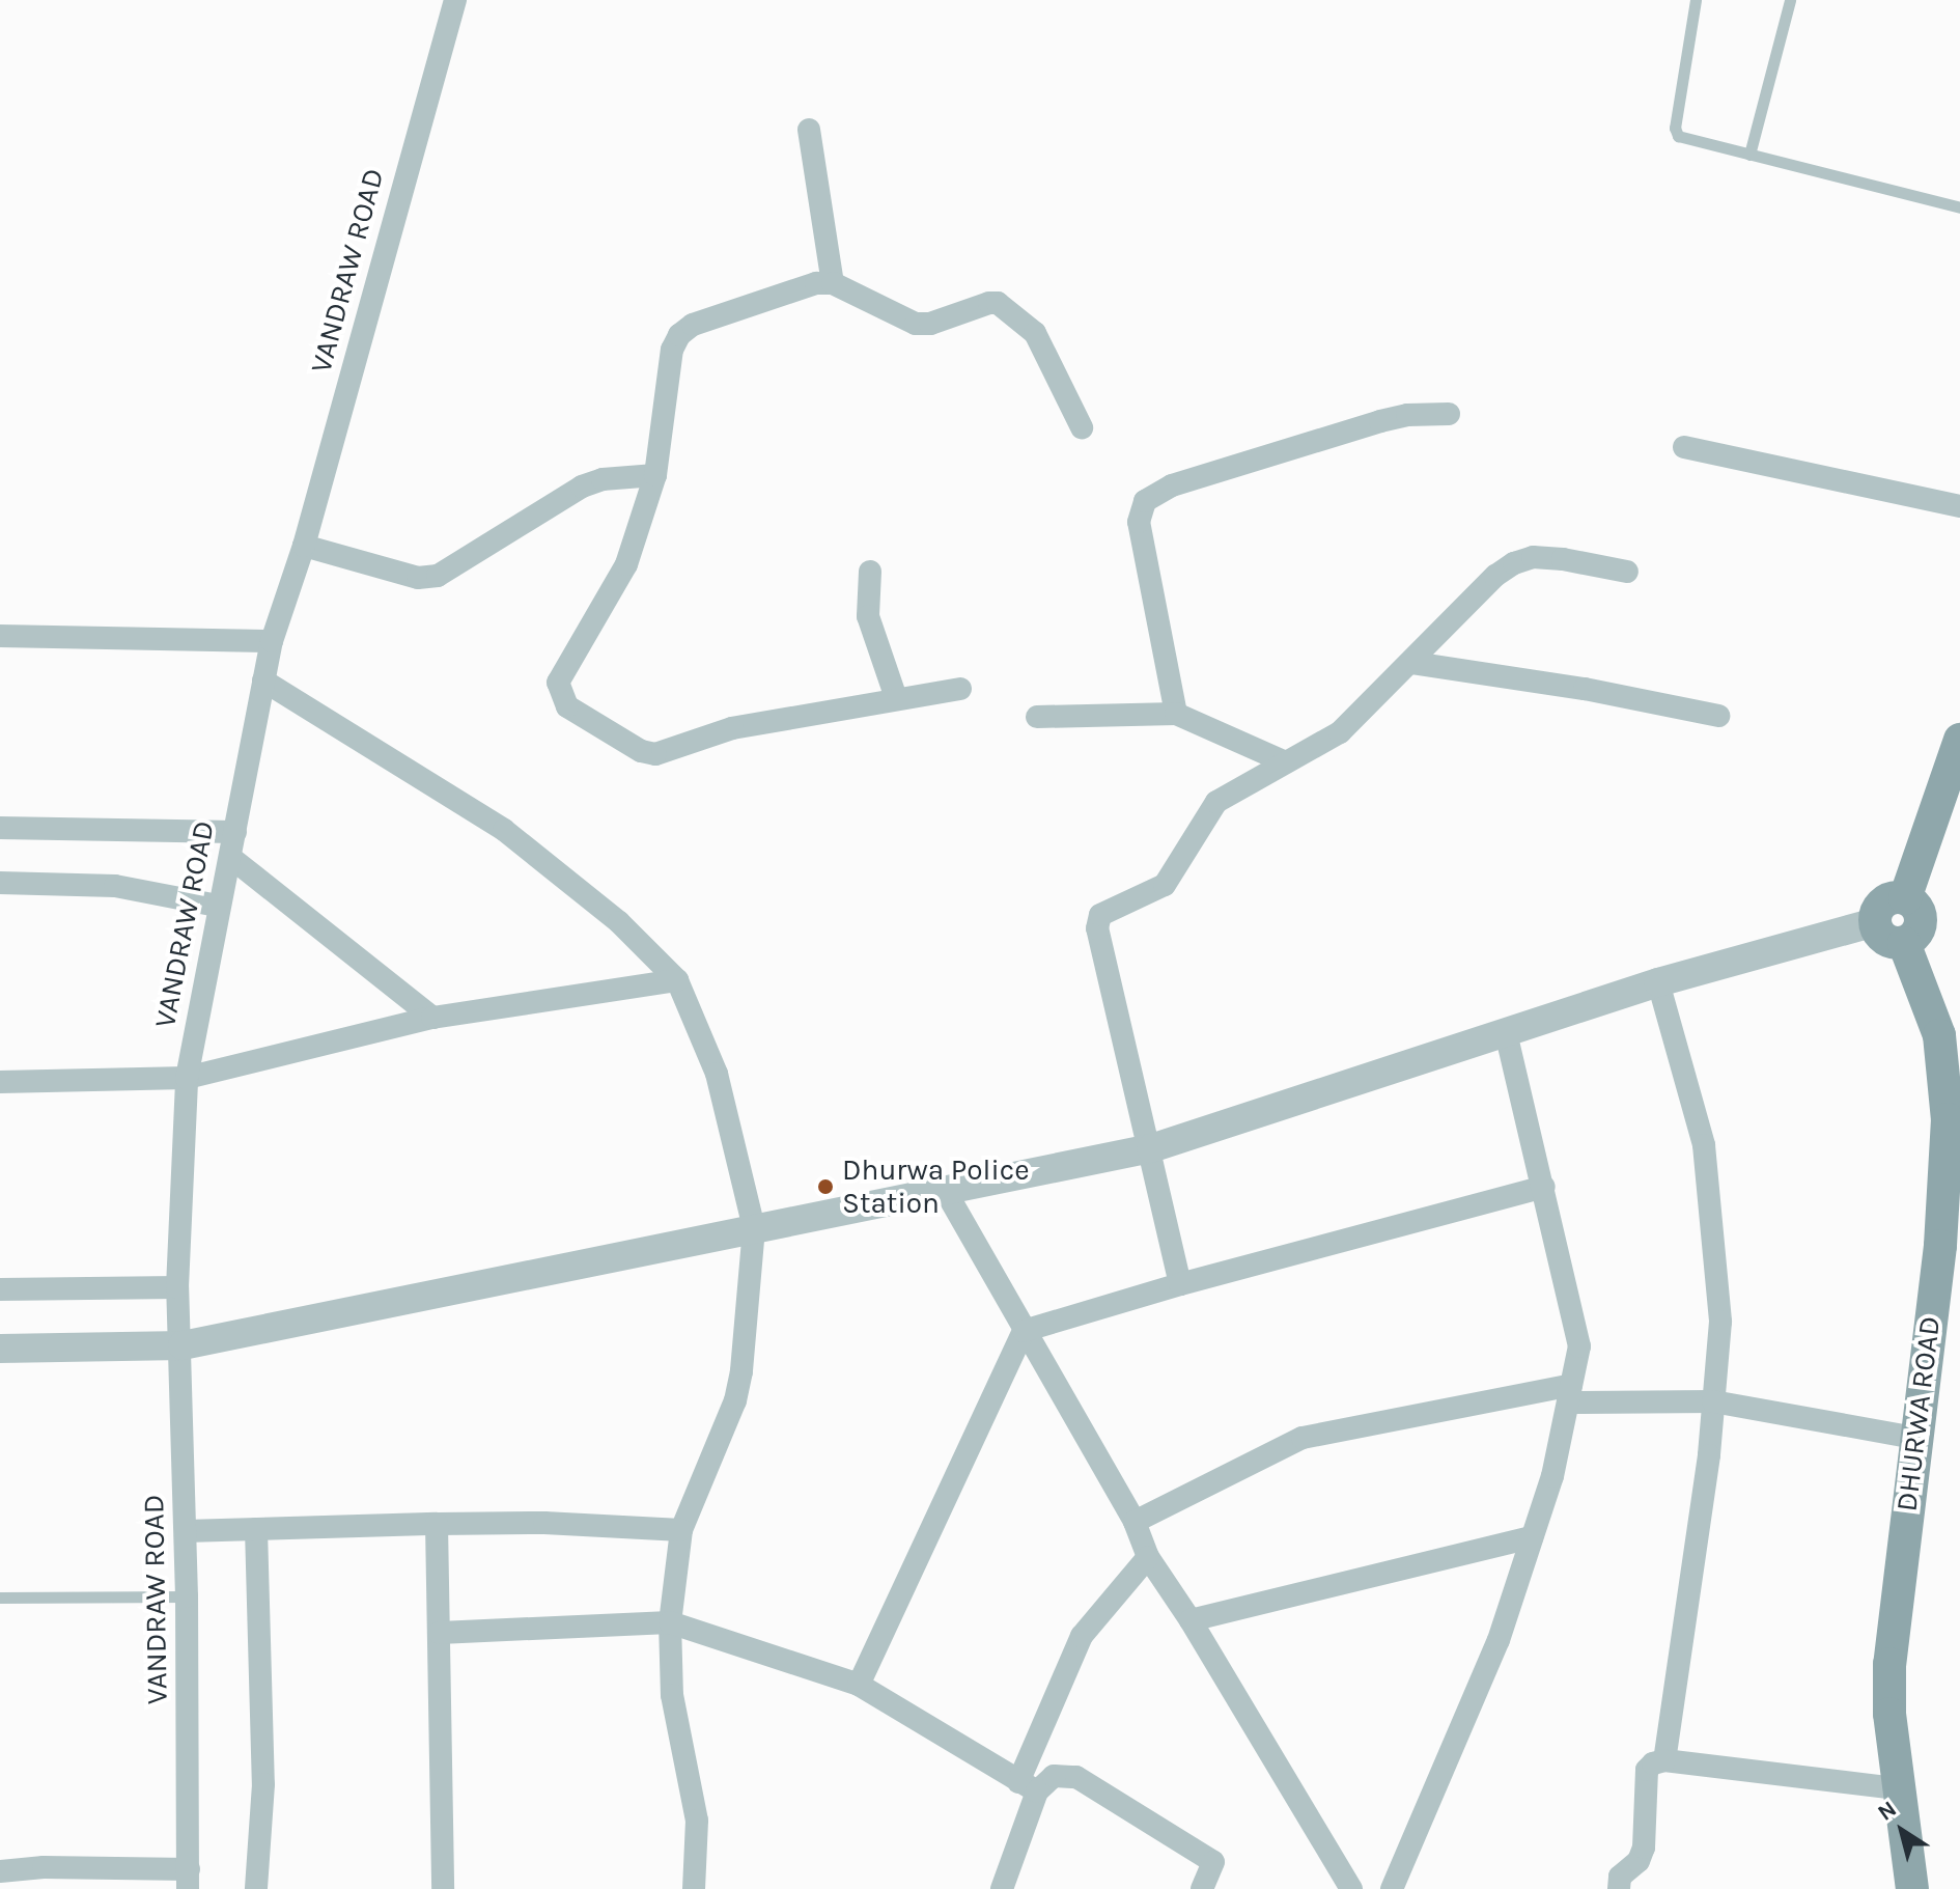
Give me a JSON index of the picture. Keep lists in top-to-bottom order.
{
  "streets": {
    "main road": ["DHURWA ROAD"],
    "street": ["VANDRAW ROAD"]
  },
  "places": ["Dhurwa Police Station"],
  "north": "top left"
}
